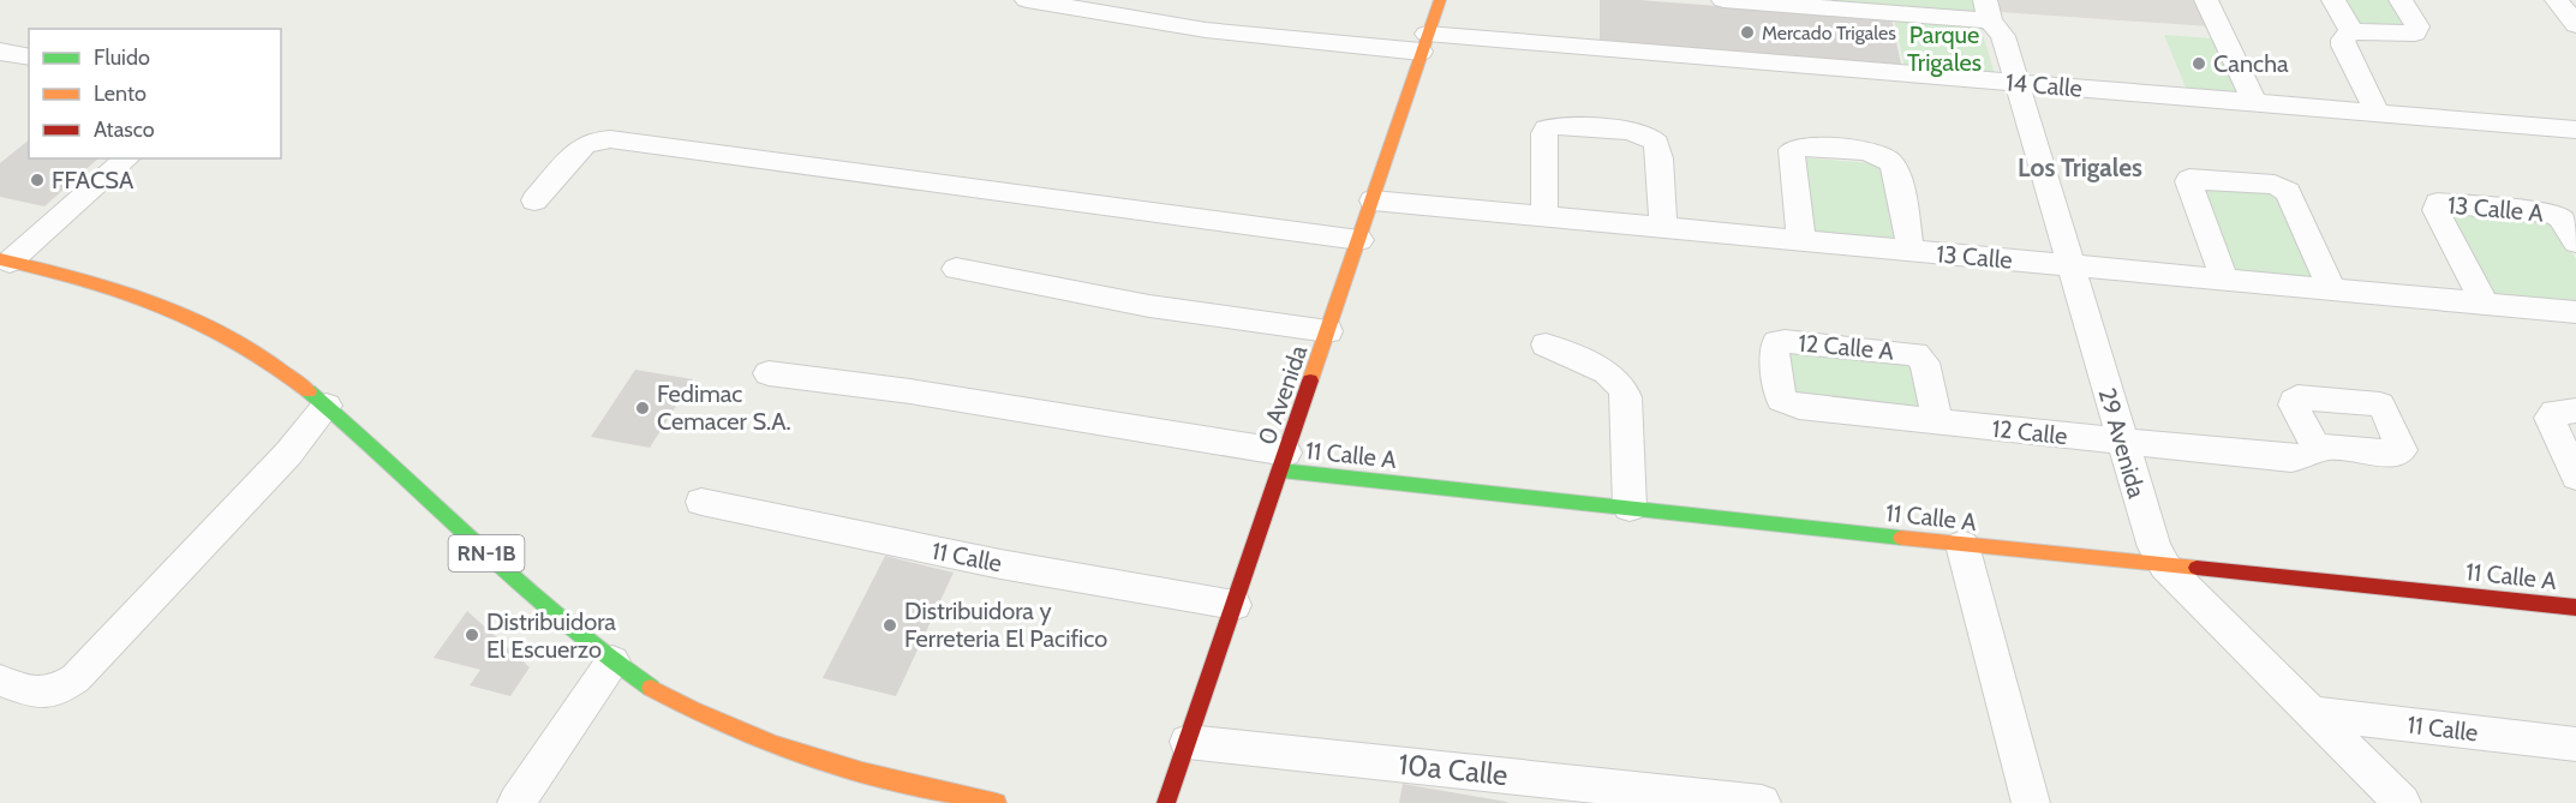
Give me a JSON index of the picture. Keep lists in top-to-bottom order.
{
  "streets": {
    "main road": ["0 Avenida", "11 Calle A", "RN-1B"],
    "street": [
      "14 Calle",
      "13 Calle A",
      "13 Calle",
      "12 Calle A",
      "12 Calle",
      "29 Avenida",
      "11 Calle",
      "10a Calle"
    ]
  },
  "crossings": [
    ["14 Calle", "0 Avenida"],
    ["14 Calle", "29 Avenida"],
    ["13 Calle A", "13 Calle"],
    ["13 Calle", "0 Avenida"],
    ["13 Calle", "29 Avenida"],
    ["12 Calle A", "12 Calle"],
    ["0 Avenida", "11 Calle A"],
    ["0 Avenida", "11 Calle"],
    ["0 Avenida", "10a Calle"],
    ["12 Calle", "29 Avenida"],
    ["29 Avenida", "11 Calle A"],
    ["29 Avenida", "11 Calle"]
  ],
  "districts": ["Los Trigales"],
  "parks": ["Parque Trigales"],
  "places": [
    "Mercado Trigales",
    "Cancha",
    "FFACSA",
    "Fedimac Cemacer S.A.",
    "Distribuidora y Ferreteria El Pacifico",
    "Distribuidora El Escuerzo"
  ],
  "legend": ["Fluido", "Lento", "Atasco"]
}
